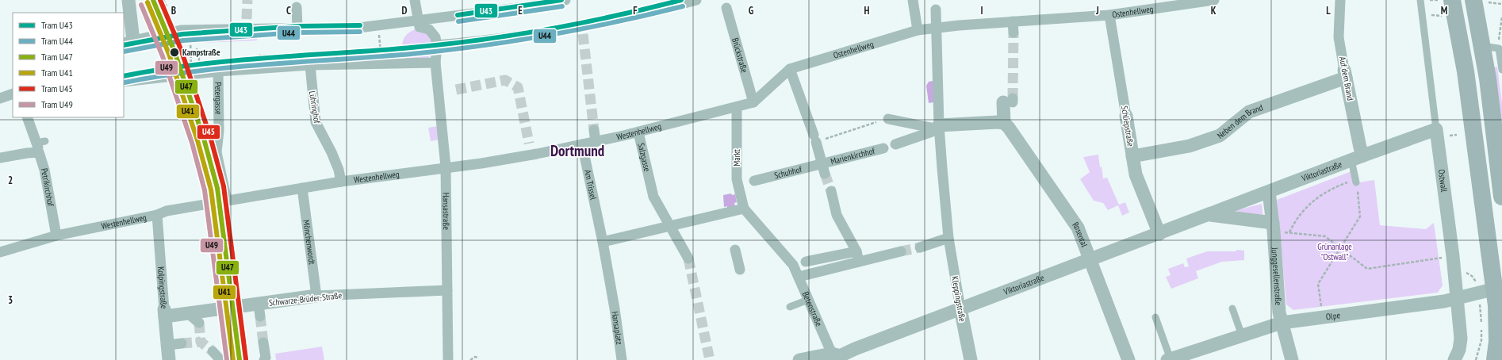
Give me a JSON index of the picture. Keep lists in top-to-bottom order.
{
  "streets": {
    "street": [
      "Ostenhellweg",
      "Brückstraße",
      "Auf dem Brand",
      "Petergasse",
      "Lühringhof",
      "Neben dem Brand",
      "Schliepstraße",
      "Westenhellweg",
      "Marienkirchhof",
      "Salzgasse",
      "Markt",
      "Viktoriastraße",
      "Schuhhof",
      "Ostwall",
      "Am Trissel",
      "Petrikirchhof",
      "Hansastraße",
      "Rosental",
      "Mönchenwordt",
      "Junggesellenstraße",
      "Kolpingstraße",
      "Schwarze-Brüder-Straße",
      "Kleppingstraße",
      "Betenstraße",
      "Olpe",
      "Hansaplatz"
    ]
  },
  "crossings": [
    ["Ostenhellweg", "Brückstraße"],
    ["Ostenhellweg", "Schliepstraße"],
    ["Ostenhellweg", "Westenhellweg"],
    ["Ostenhellweg", "Kleppingstraße"],
    ["Brückstraße", "Westenhellweg"],
    ["Auf dem Brand", "Neben dem Brand"],
    ["Auf dem Brand", "Viktoriastraße"],
    ["Petergasse", "Westenhellweg"],
    ["Lühringhof", "Westenhellweg"],
    ["Neben dem Brand", "Schliepstraße"],
    ["Schliepstraße", "Viktoriastraße"],
    ["Westenhellweg", "Salzgasse"],
    ["Westenhellweg", "Markt"],
    ["Westenhellweg", "Am Trissel"],
    ["Westenhellweg", "Petrikirchhof"],
    ["Westenhellweg", "Hansastraße"],
    ["Westenhellweg", "Mönchenwordt"],
    ["Westenhellweg", "Kolpingstraße"],
    ["Marienkirchhof", "Schuhhof"],
    ["Markt", "Betenstraße"],
    ["Viktoriastraße", "Ostwall"],
    ["Viktoriastraße", "Rosental"],
    ["Viktoriastraße", "Junggesellenstraße"],
    ["Viktoriastraße", "Kleppingstraße"],
    ["Viktoriastraße", "Betenstraße"],
    ["Ostwall", "Olpe"],
    ["Am Trissel", "Hansaplatz"],
    ["Hansastraße", "Schwarze-Brüder-Straße"],
    ["Mönchenwordt", "Schwarze-Brüder-Straße"],
    ["Junggesellenstraße", "Olpe"],
    ["Kolpingstraße", "Schwarze-Brüder-Straße"]
  ],
  "districts": ["Dortmund"],
  "parks": ["Grünanlage \"Ostwall\""],
  "places": ["Kampstraße"],
  "lines": [
    "tram line U43",
    "tram line U47",
    "tram line U45",
    "tram line U41",
    "tram line U49",
    "tram line U44"
  ],
  "legend": [
    "Tram U43",
    "Tram U44",
    "Tram U47",
    "Tram U41",
    "Tram U45",
    "Tram U49"
  ],
  "grid": {
    "columns": [
      "B",
      "C",
      "D",
      "E",
      "F",
      "G",
      "H",
      "I",
      "J",
      "K",
      "L",
      "M"
    ],
    "rows": ["2", "3"]
  }
}
